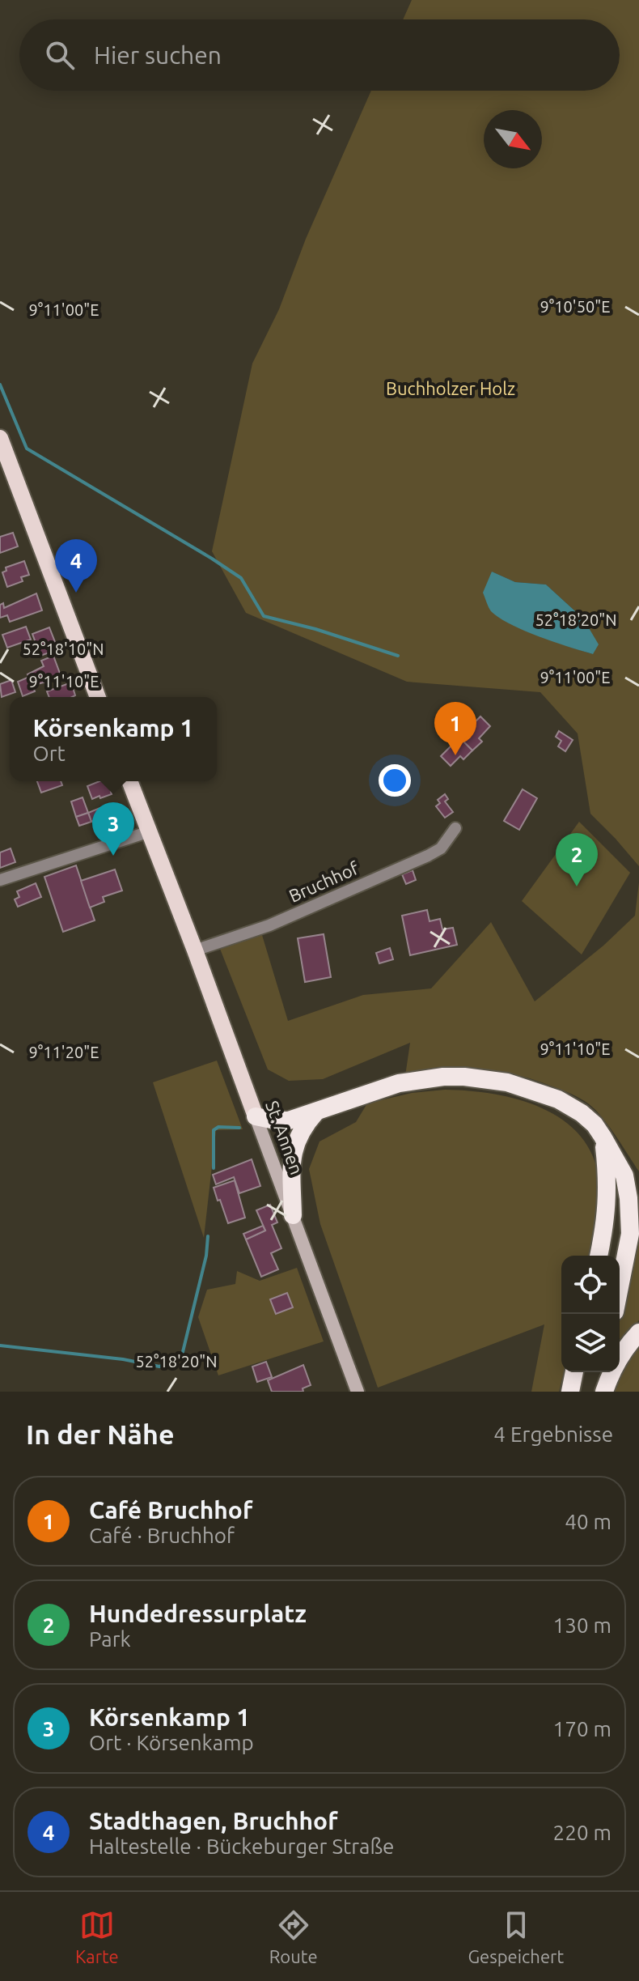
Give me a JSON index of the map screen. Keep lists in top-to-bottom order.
{
  "streets": {
    "main road": ["St. Annen"],
    "street": ["Bruchhof"]
  },
  "crossings": [
    ["Bruchhof", "St. Annen"]
  ],
  "parks": ["Buchholzer Holz"],
  "north": "bottom right",
  "page": {
    "search": "Hier suchen",
    "pins": [
      "4",
      "1",
      "3",
      "2"
    ],
    "popup": ["Körsenkamp 1", "Ort"],
    "heading": ["In der Nähe", "4 Ergebnisse"],
    "list": [
      {
        "mark": "1",
        "name": "Café Bruchhof",
        "note": "Café · Bruchhof",
        "value": "40 m"
      },
      {
        "mark": "2",
        "name": "Hundedressurplatz",
        "note": "Park",
        "value": "130 m"
      },
      {
        "mark": "3",
        "name": "Körsenkamp 1",
        "note": "Ort · Körsenkamp",
        "value": "170 m"
      },
      {
        "mark": "4",
        "name": "Stadthagen, Bruchhof",
        "note": "Haltestelle · Bückeburger Straße",
        "value": "220 m"
      }
    ],
    "nav": ["Karte", "Route", "Gespeichert"]
  },
  "coordinates": [
    "9°10'50\"E",
    "9°11'00\"E",
    "52°18'20\"N",
    "52°18'10\"N",
    "9°11'10\"E",
    "9°11'20\"E"
  ]
}
